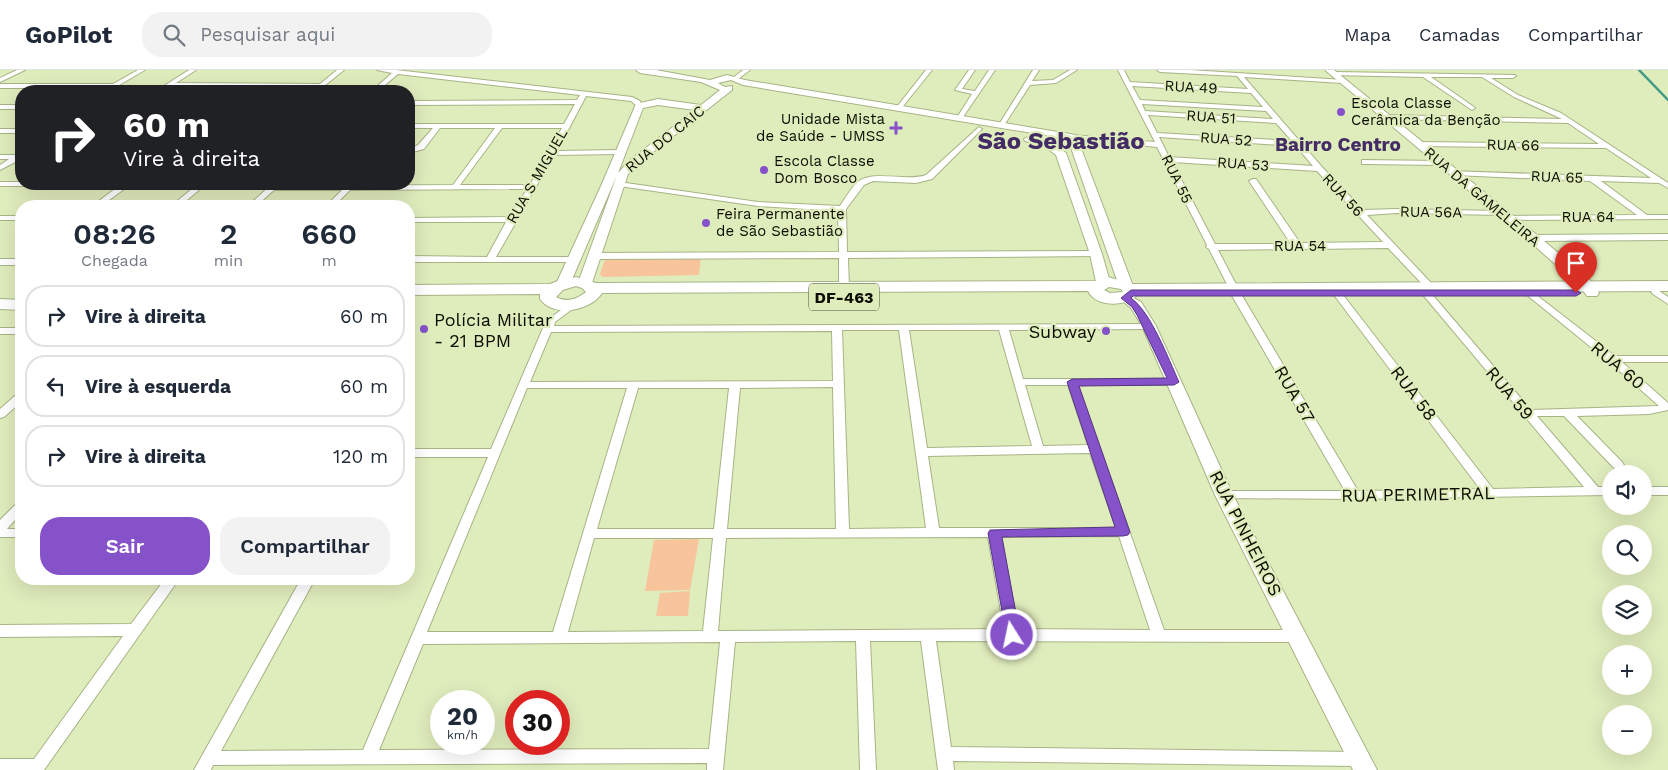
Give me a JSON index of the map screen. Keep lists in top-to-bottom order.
{
  "streets": {
    "main road": ["DF-463"],
    "street": [
      "RUA 49",
      "RUA 51",
      "RUA DO CAIC",
      "RUA 52",
      "RUA 66",
      "RUA 53",
      "RUA S MIGUEL",
      "RUA 65",
      "RUA 55",
      "RUA 56",
      "RUA DA GAMELEIRA",
      "RUA 56A",
      "RUA 64",
      "RUA 54",
      "RUA 60",
      "RUA 58",
      "RUA 59",
      "RUA 57",
      "RUA PERIMETRAL",
      "RUA PINHEIROS"
    ]
  },
  "crossings": [
    ["RUA 49", "RUA 55"],
    ["RUA 49", "RUA 56"],
    ["RUA 51", "RUA 55"],
    ["RUA 51", "RUA 56"],
    ["RUA DO CAIC", "DF-463"],
    ["RUA 52", "RUA 55"],
    ["RUA 52", "RUA 56"],
    ["RUA 66", "RUA DA GAMELEIRA"],
    ["RUA 53", "RUA 55"],
    ["RUA 53", "RUA 56"],
    ["RUA 65", "RUA DA GAMELEIRA"],
    ["RUA 55", "RUA 54"],
    ["RUA 55", "RUA 57"],
    ["RUA 56", "RUA 56A"],
    ["RUA 56", "RUA 54"],
    ["RUA 56", "RUA 59"],
    ["RUA DA GAMELEIRA", "RUA 56A"],
    ["RUA DA GAMELEIRA", "RUA 64"],
    ["RUA 56A", "RUA 64"],
    ["RUA 60", "RUA 59"],
    ["RUA 58", "RUA PERIMETRAL"],
    ["RUA 59", "RUA PERIMETRAL"],
    ["RUA 57", "RUA PERIMETRAL"],
    ["RUA PERIMETRAL", "RUA PINHEIROS"]
  ],
  "districts": ["São Sebastião", "Bairro Centro"],
  "places": {
    "other": [
      "Escola Classe Cerâmica da Benção",
      "Escola Classe Dom Bosco",
      "Feira Permanente de São Sebastião",
      "Polícia Militar - 21 BPM",
      "Subway"
    ],
    "health": ["Unidade Mista de Saúde - UMSS"]
  },
  "page": {
    "header": "GoPilot",
    "search": "Pesquisar aqui",
    "nav": ["Mapa", "Camadas", "Compartilhar"],
    "turn": ["60 m", "Vire à direita"],
    "eta": [
      "08:26",
      "Chegada",
      "2",
      "min",
      "660",
      "m"
    ],
    "list": [
      {
        "name": "Vire à direita",
        "value": "60 m"
      },
      {
        "name": "Vire à esquerda",
        "value": "60 m"
      },
      {
        "name": "Vire à direita",
        "value": "120 m"
      }
    ],
    "map_buttons": ["+", "−"],
    "buttons": ["Sair", "Compartilhar"],
    "speed": "20 km/h",
    "limit": "30"
  }
}
